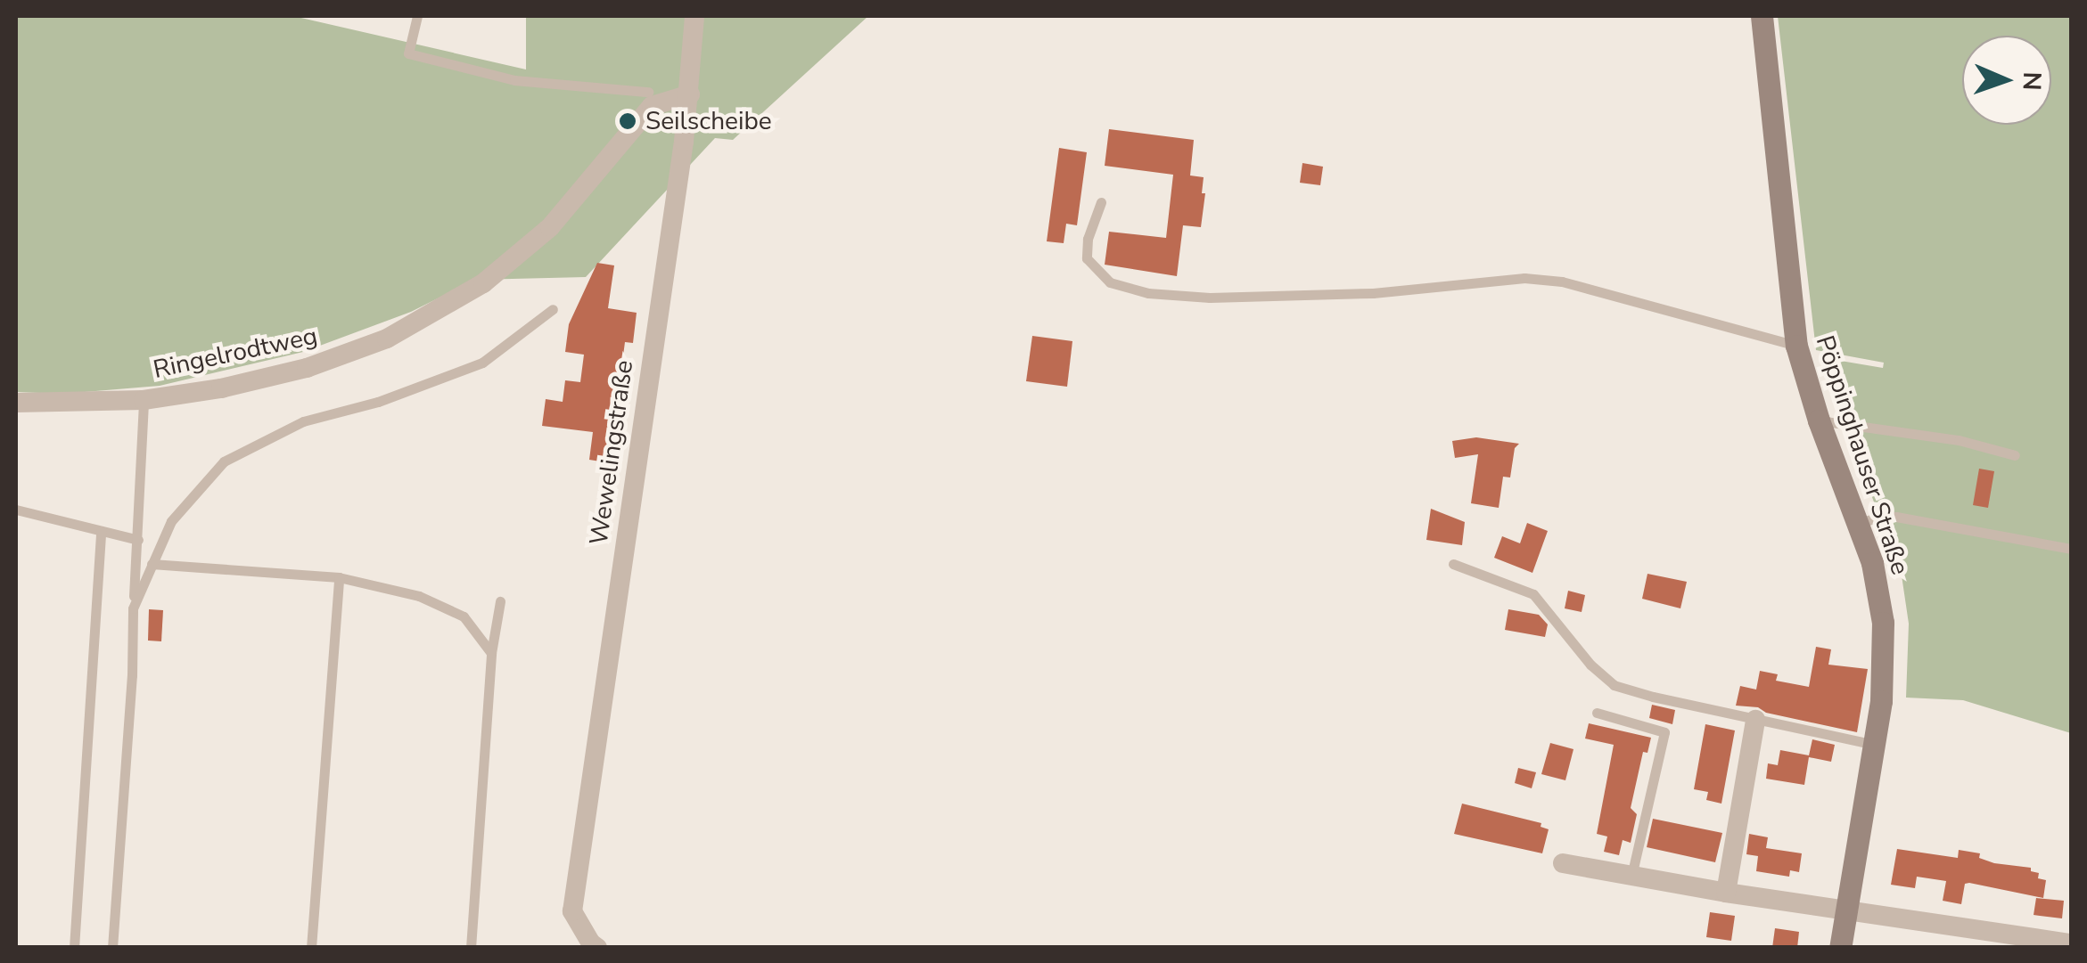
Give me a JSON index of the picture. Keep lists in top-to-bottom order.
{
  "streets": {
    "main road": ["Pöppinghauser Straße"],
    "street": ["Ringelrodtweg", "Wewelingstraße"]
  },
  "crossings": [
    ["Ringelrodtweg", "Wewelingstraße"]
  ],
  "places": ["Seilscheibe"],
  "north": "right"
}
